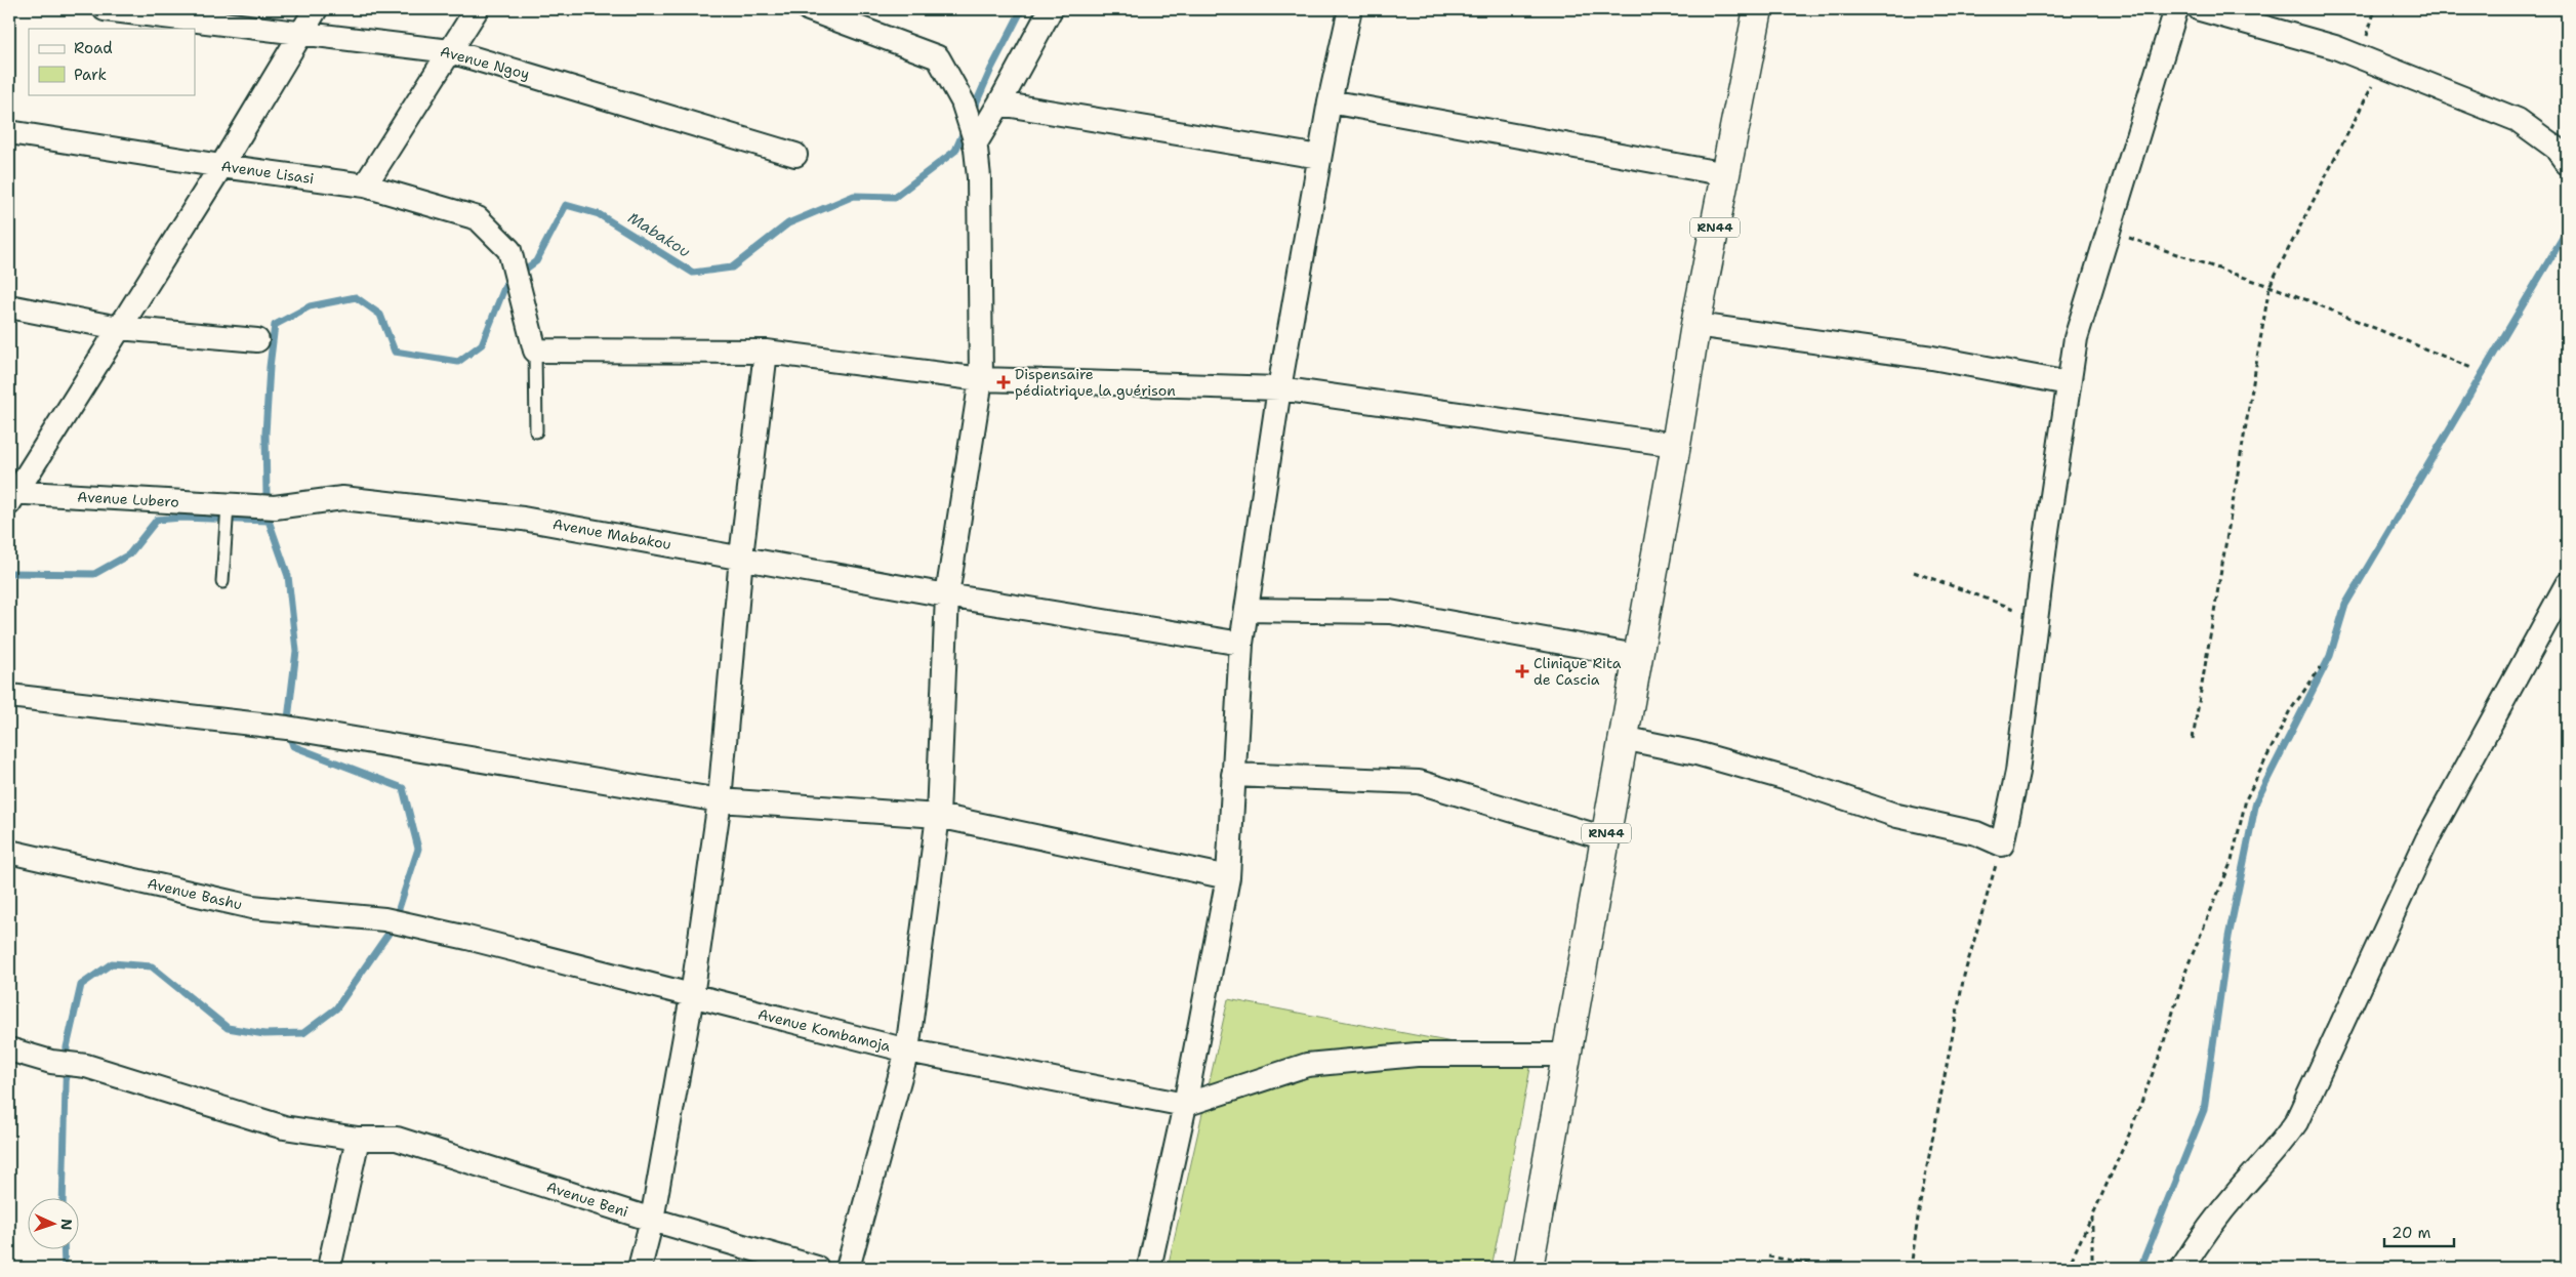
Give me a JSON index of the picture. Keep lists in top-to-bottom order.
{
  "streets": {
    "main road": ["RN44"],
    "street": [
      "Avenue Ngoy",
      "Avenue Lisasi",
      "Avenue Lubero",
      "Avenue Mabakou",
      "Avenue Bashu",
      "Avenue Kombamoja",
      "Avenue Beni"
    ]
  },
  "crossings": [
    ["Avenue Lubero", "Avenue Mabakou"],
    ["Avenue Bashu", "Avenue Kombamoja"]
  ],
  "water": ["Mabakou"],
  "places": {
    "health": ["Dispensaire pédiatrique la guérison", "Clinique Rita de Cascia"]
  },
  "legend": ["Road", "Park"],
  "scale_bar": "20 m",
  "north": "right"
}
